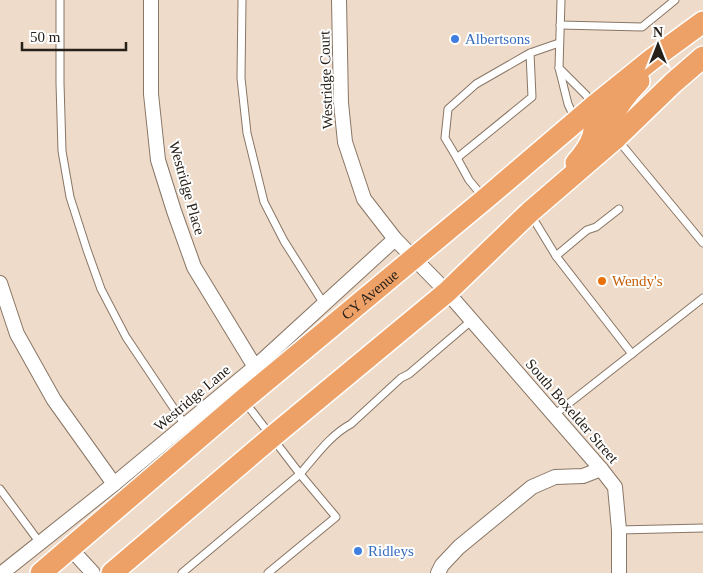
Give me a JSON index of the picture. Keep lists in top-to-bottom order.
{
  "streets": {
    "main road": ["CY Avenue"],
    "street": [
      "Westridge Court",
      "Westridge Place",
      "Westridge Lane",
      "South Boxelder Street"
    ]
  },
  "crossings": [
    ["Westridge Court", "CY Avenue"],
    ["Westridge Court", "Westridge Lane"],
    ["Westridge Court", "South Boxelder Street"],
    ["Westridge Place", "Westridge Lane"]
  ],
  "places": ["Albertsons", "Wendy's", "Ridleys"],
  "scale_bar": "50 m",
  "north": "top"
}
